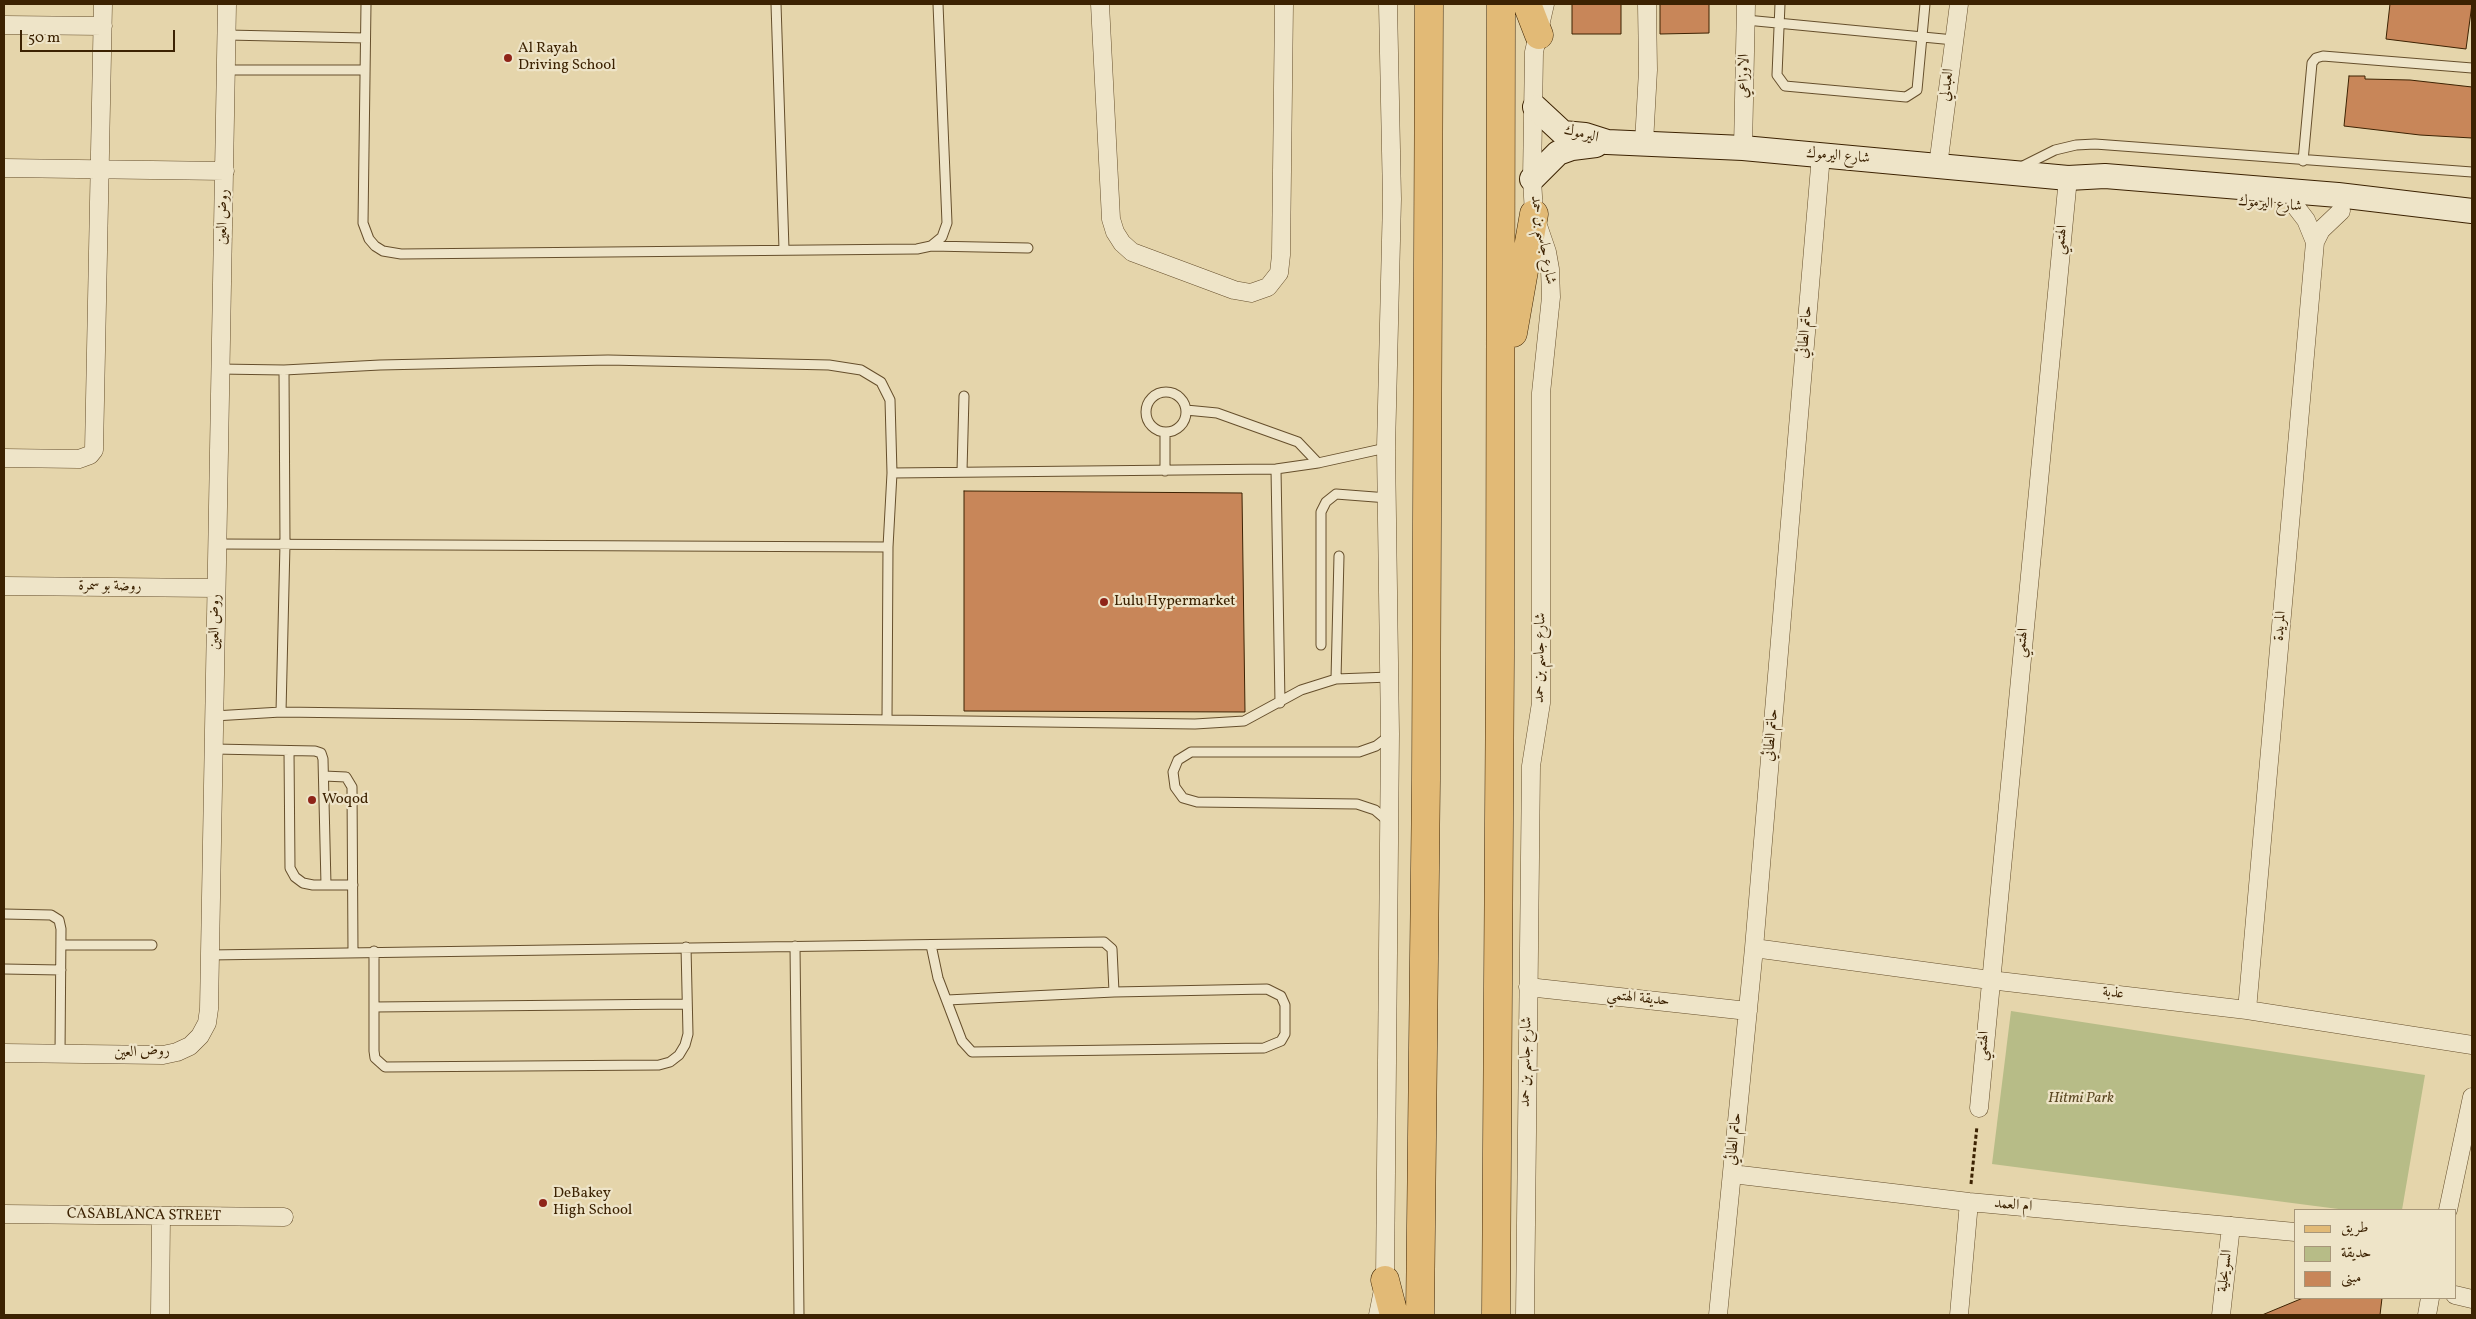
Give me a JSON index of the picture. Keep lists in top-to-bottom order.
{
  "streets": {
    "main road": ["شارع جاسم بن حمد"],
    "street": [
      "الاوزاعي",
      "العبدلي",
      "اليرموك",
      "شارع اليرموك",
      "روض العين",
      "الهتمي",
      "حاتم الطائي",
      "روضة بو سمرة",
      "المريدة",
      "عذبة",
      "حديقة الهتمي",
      "ام العمد",
      "CASABLANCA STREET",
      "السويحلية"
    ]
  },
  "crossings": [
    ["الاوزاعي", "شارع اليرموك"],
    ["العبدلي", "شارع اليرموك"],
    ["اليرموك", "شارع اليرموك"],
    ["اليرموك", "شارع جاسم بن حمد"],
    ["شارع اليرموك", "الهتمي"],
    ["شارع اليرموك", "حاتم الطائي"],
    ["شارع اليرموك", "المريدة"],
    ["روض العين", "روضة بو سمرة"],
    ["شارع جاسم بن حمد", "حديقة الهتمي"],
    ["الهتمي", "عذبة"],
    ["حاتم الطائي", "عذبة"],
    ["حاتم الطائي", "حديقة الهتمي"],
    ["حاتم الطائي", "ام العمد"],
    ["المريدة", "عذبة"],
    ["ام العمد", "السويحلية"]
  ],
  "parks": ["Hitmi Park"],
  "places": [
    "Al Rayah Driving School",
    "Lulu Hypermarket",
    "Woqod",
    "DeBakey High School"
  ],
  "legend": ["طريق", "حديقة", "مبنى"],
  "scale_bar": "50 m"
}
